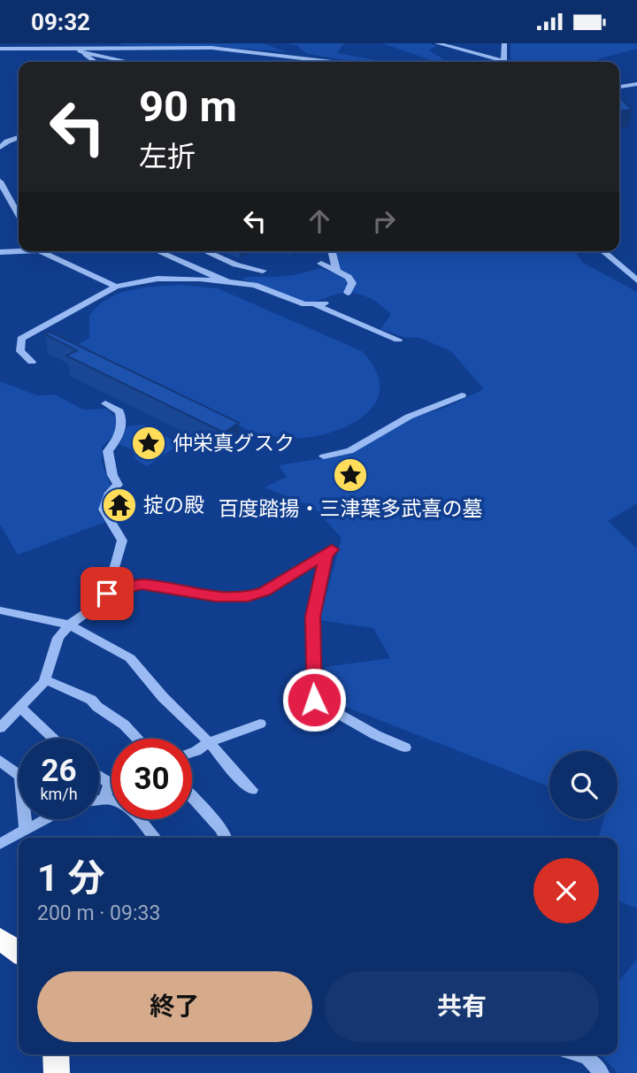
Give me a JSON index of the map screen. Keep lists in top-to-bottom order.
{
  "places": {
    "place": ["仲栄真グスク", "百度踏揚・三津葉多武喜の墓"],
    "temple": ["掟の殿"]
  },
  "page": {
    "status": "09:32",
    "turn": ["90 m", "左折"],
    "speed": "26 km/h",
    "limit": "30",
    "heading": ["1 分", "200 m · 09:33"],
    "buttons": ["終了", "共有"]
  }
}
